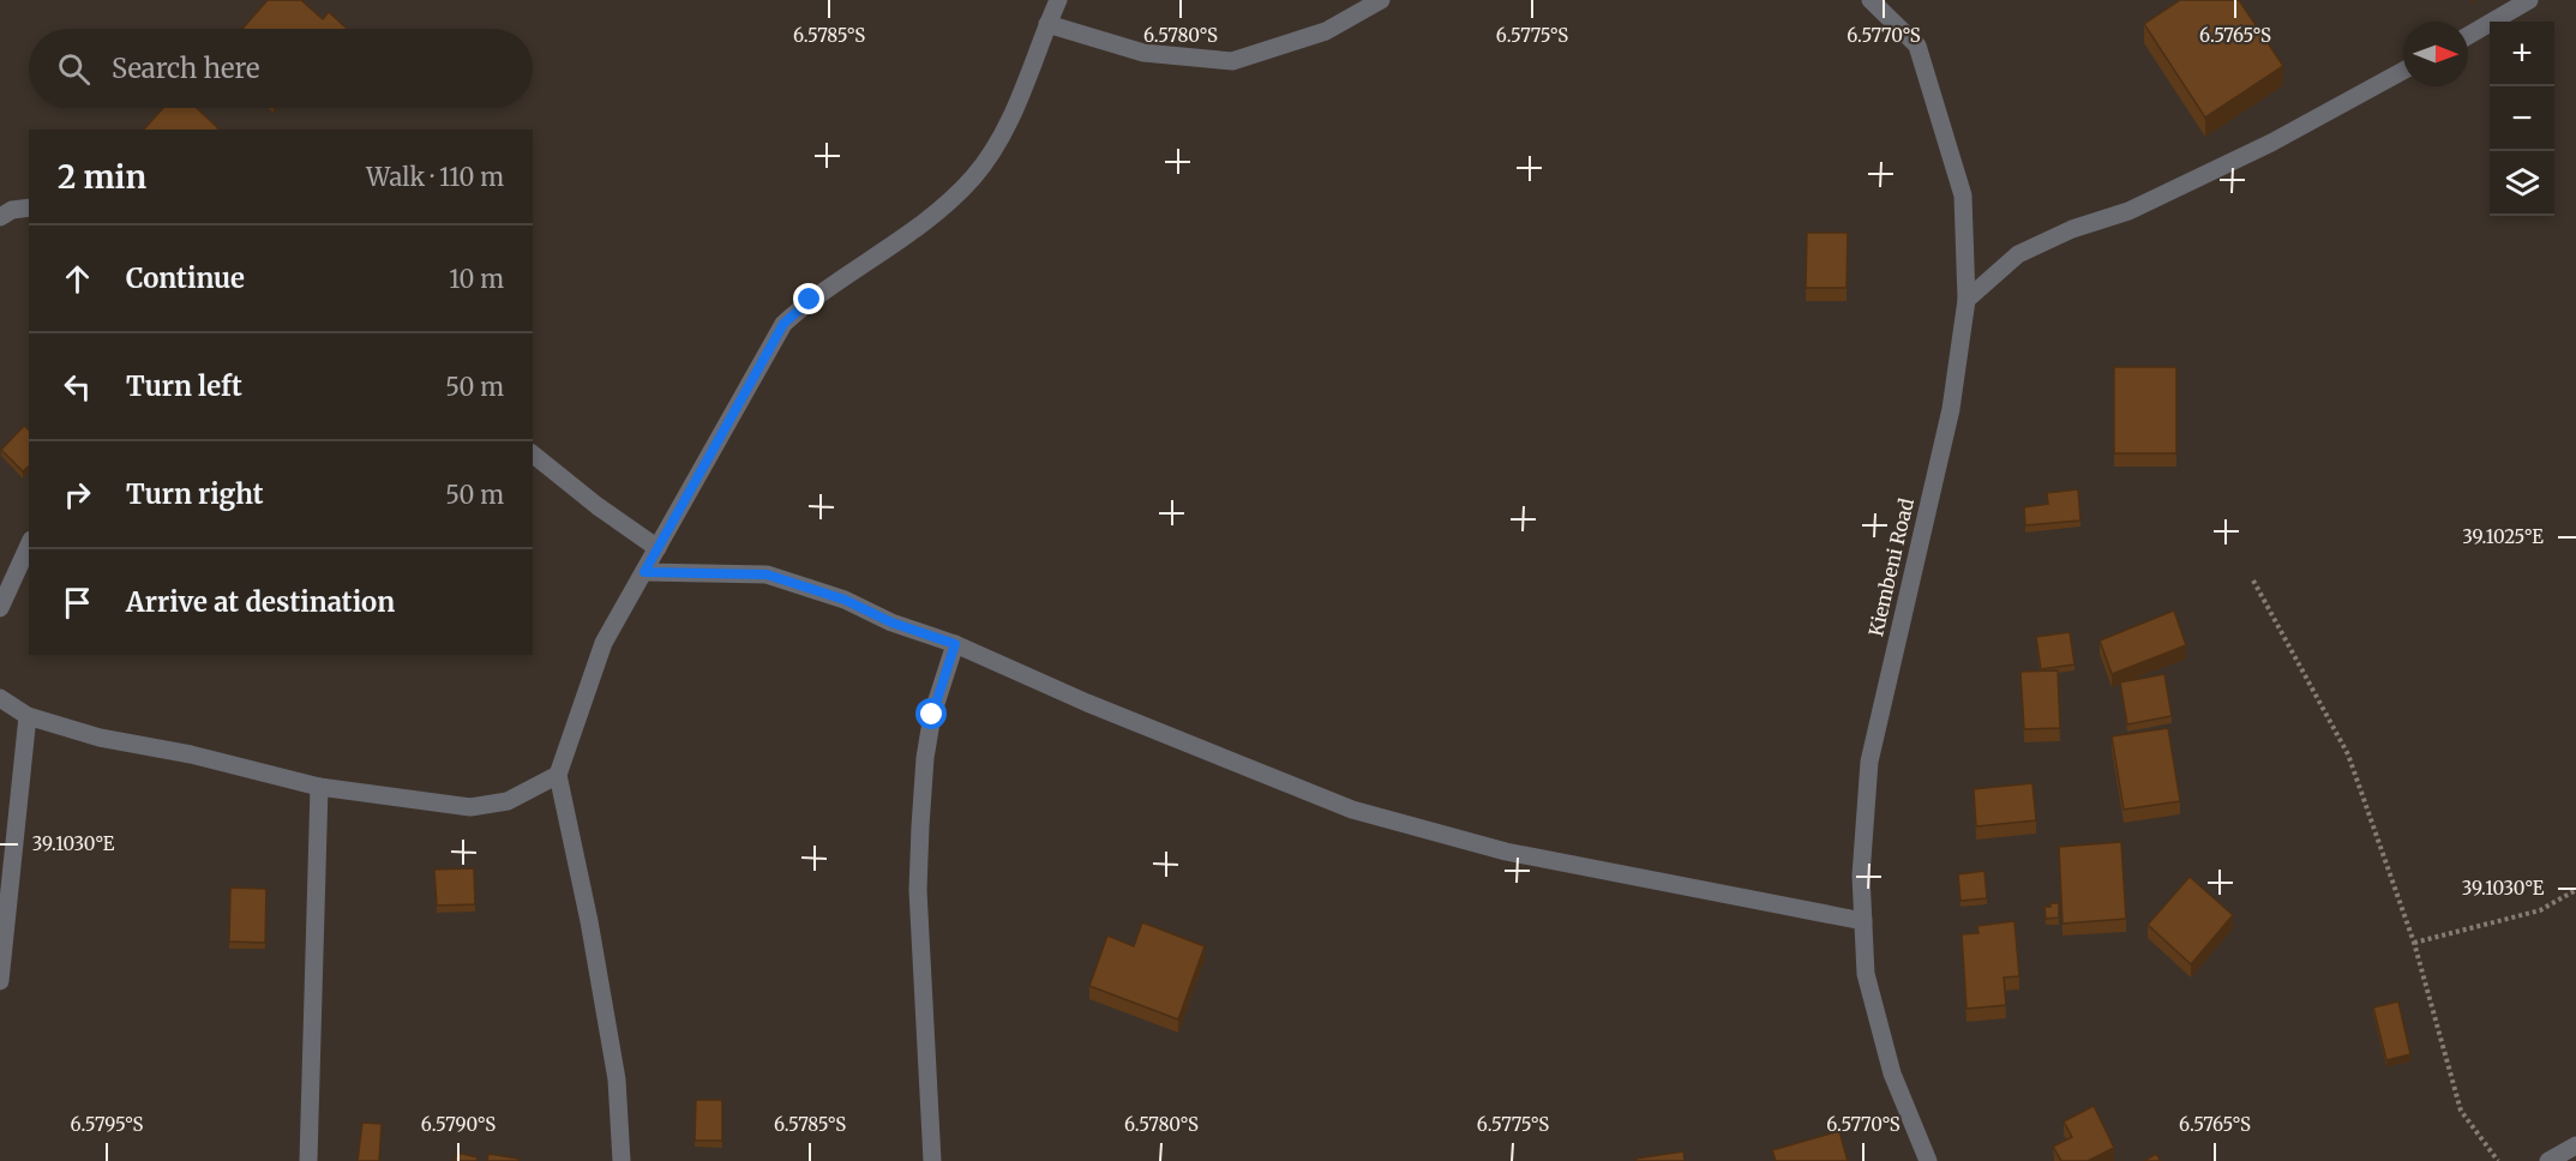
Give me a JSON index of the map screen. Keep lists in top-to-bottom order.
{
  "streets": {
    "street": ["Kiembeni Road"]
  },
  "north": "right",
  "page": {
    "map_buttons": ["+", "−"],
    "search": "Search here",
    "heading": ["2 min", "Walk · 110 m"],
    "list": [
      ["Continue", "10 m"],
      ["Turn left", "50 m"],
      ["Turn right", "50 m"],
      "Arrive at destination"
    ]
  },
  "coordinates": [
    "6.5785°S",
    "6.5780°S",
    "6.5775°S",
    "6.5770°S",
    "6.5765°S",
    "39.1025°E",
    "39.1030°E",
    "6.5795°S",
    "6.5790°S"
  ]
}
